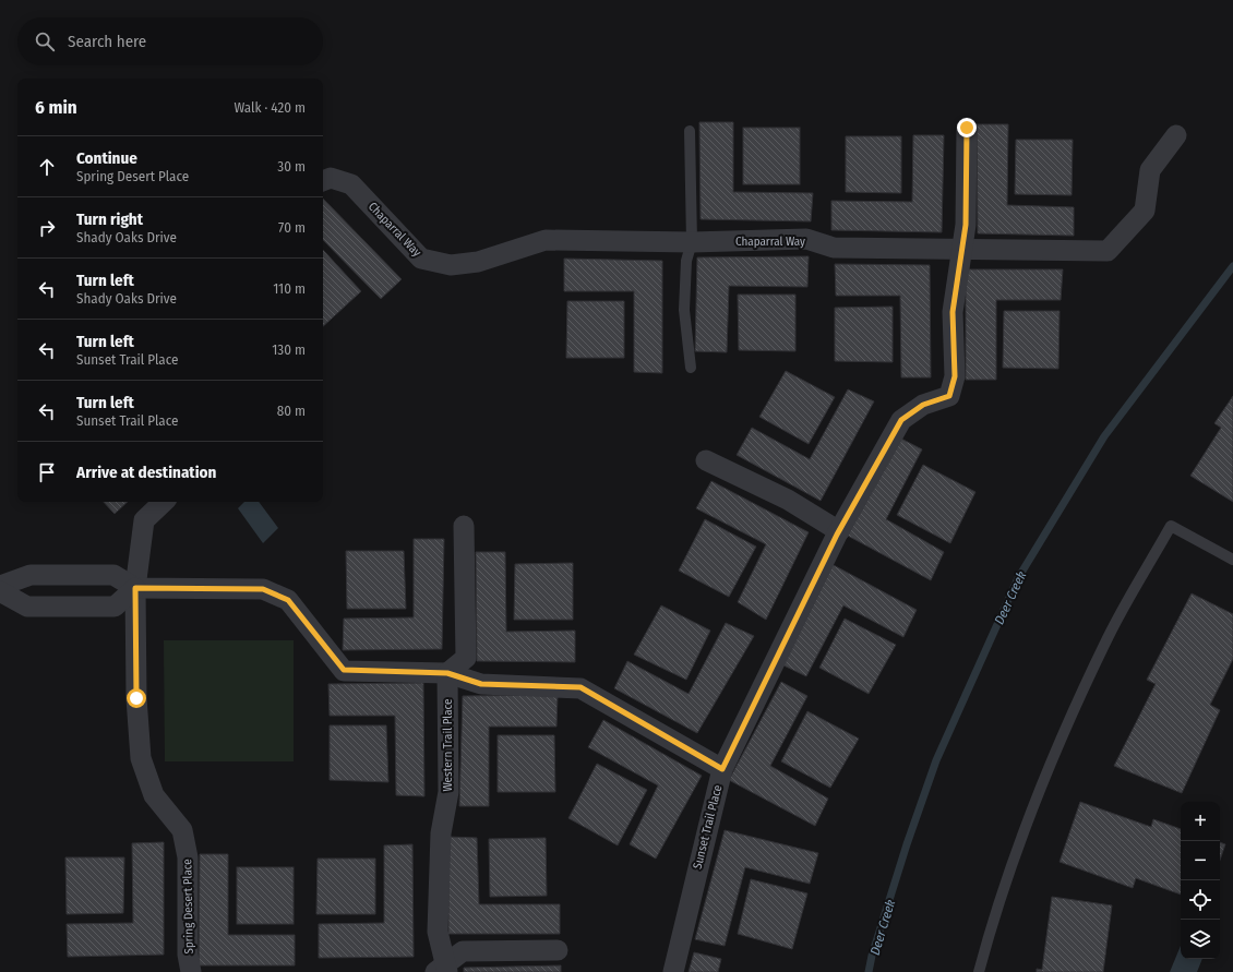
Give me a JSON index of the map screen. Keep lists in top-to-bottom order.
{
  "streets": {
    "street": [
      "Chaparral Way",
      "Western Trail Place",
      "Sunset Trail Place",
      "Spring Desert Place"
    ]
  },
  "crossings": [
    ["Chaparral Way", "Sunset Trail Place"]
  ],
  "water": ["Deer Creek"],
  "page": {
    "search": "Search here",
    "heading": ["6 min", "Walk · 420 m"],
    "list": [
      ["Continue", "Spring Desert Place", "30 m"],
      ["Turn right", "Shady Oaks Drive", "70 m"],
      ["Turn left", "Shady Oaks Drive", "110 m"],
      ["Turn left", "Sunset Trail Place", "130 m"],
      ["Turn left", "Sunset Trail Place", "80 m"],
      "Arrive at destination"
    ],
    "map_buttons": ["+", "−"]
  }
}
